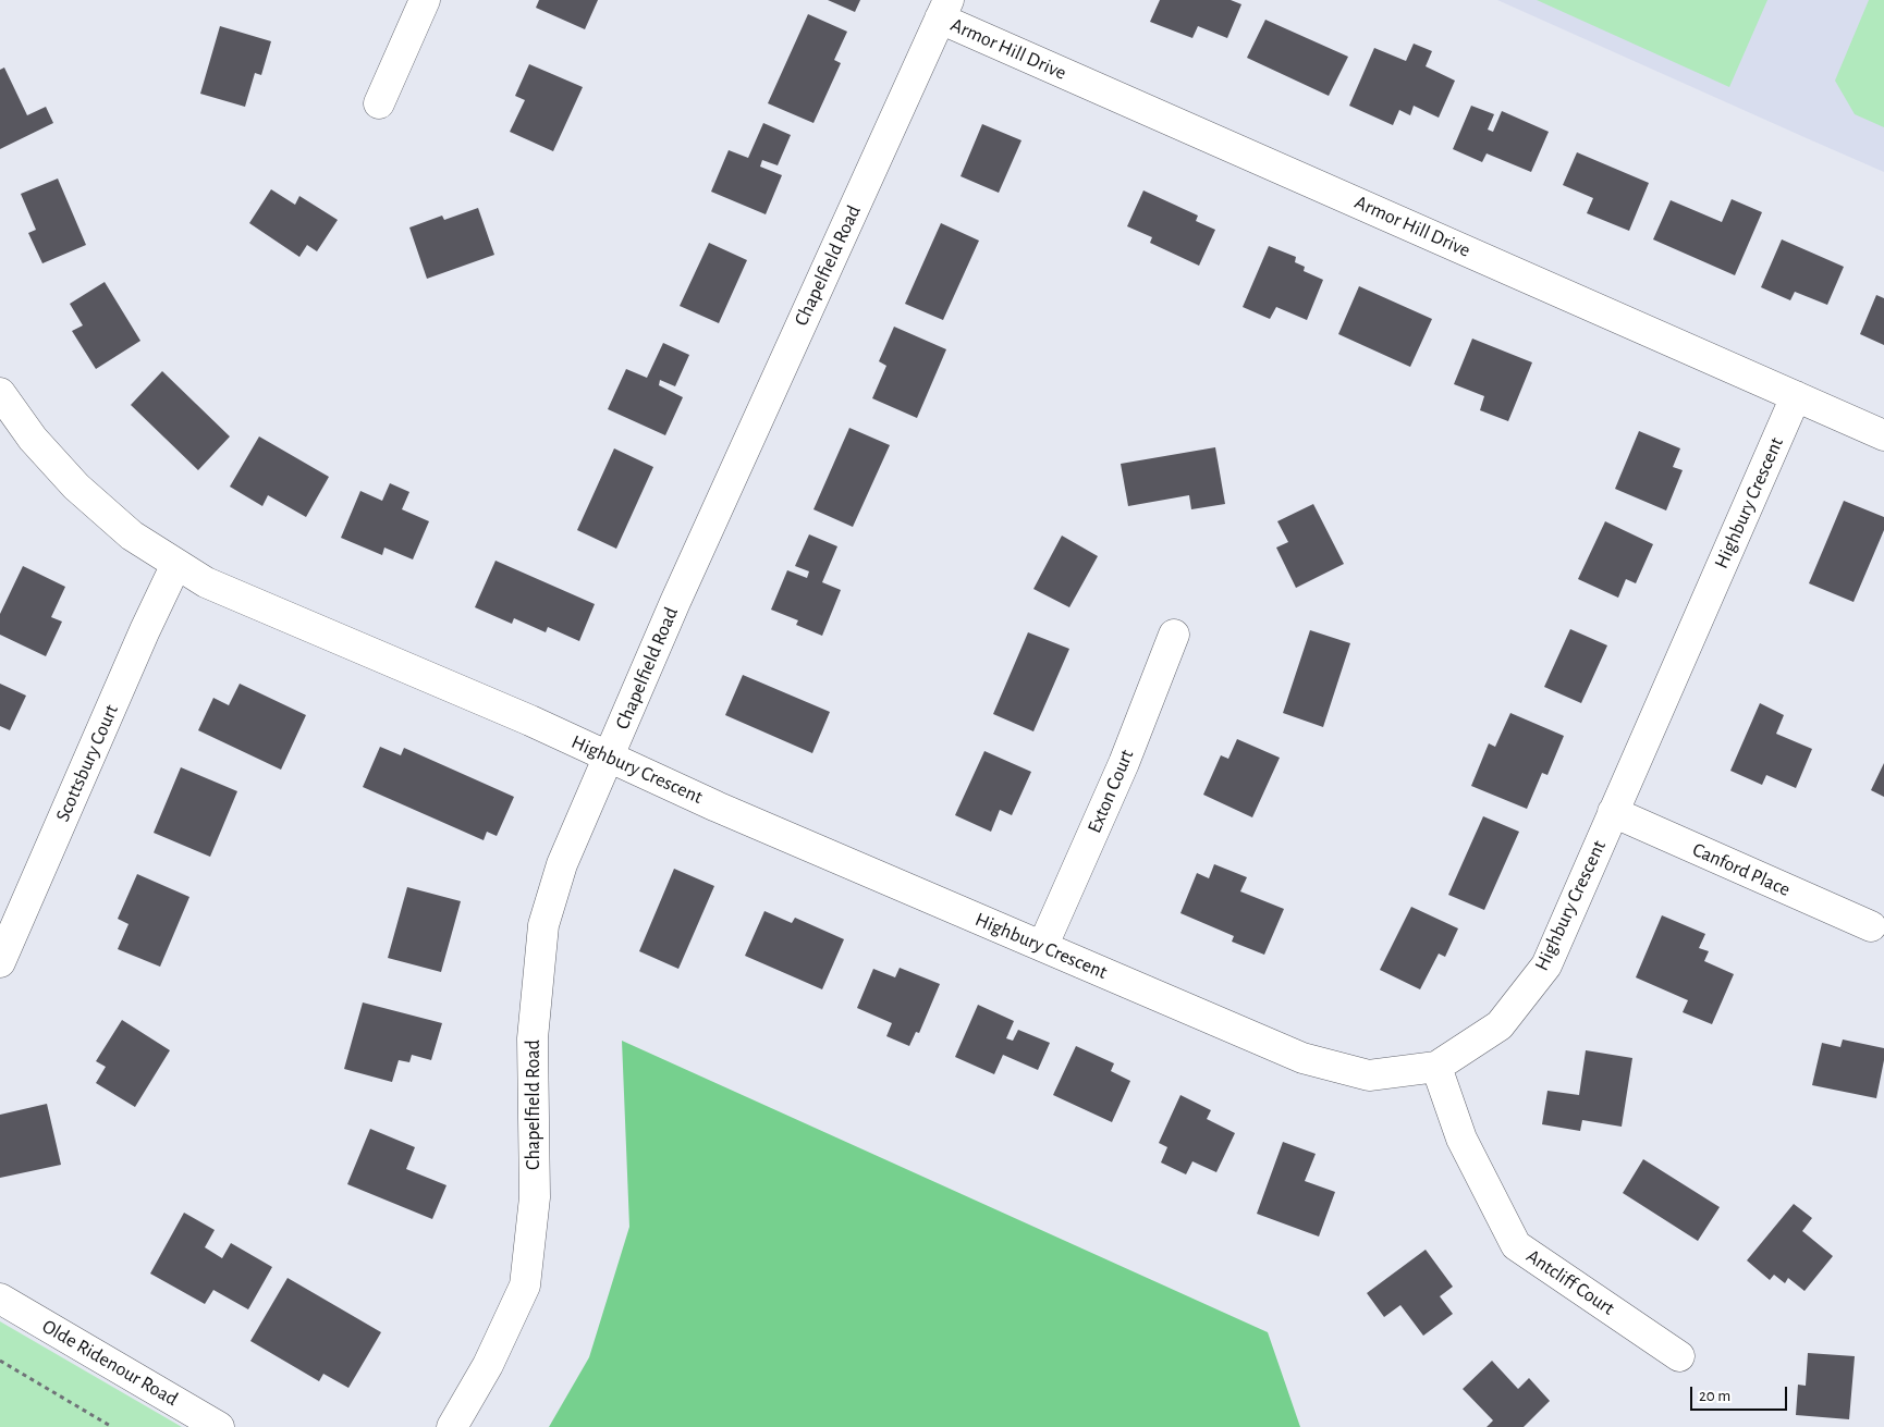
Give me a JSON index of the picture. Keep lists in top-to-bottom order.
{
  "streets": {
    "street": [
      "Armor Hill Drive",
      "Chapelfield Road",
      "Highbury Crescent",
      "Scottsbury Court",
      "Exton Court",
      "Canford Place",
      "Antcliff Court",
      "Olde Ridenour Road"
    ]
  },
  "crossings": [
    ["Armor Hill Drive", "Chapelfield Road"],
    ["Armor Hill Drive", "Highbury Crescent"],
    ["Chapelfield Road", "Highbury Crescent"],
    ["Highbury Crescent", "Scottsbury Court"],
    ["Highbury Crescent", "Exton Court"],
    ["Highbury Crescent", "Canford Place"],
    ["Highbury Crescent", "Antcliff Court"]
  ],
  "scale_bar": "20 m"
}
